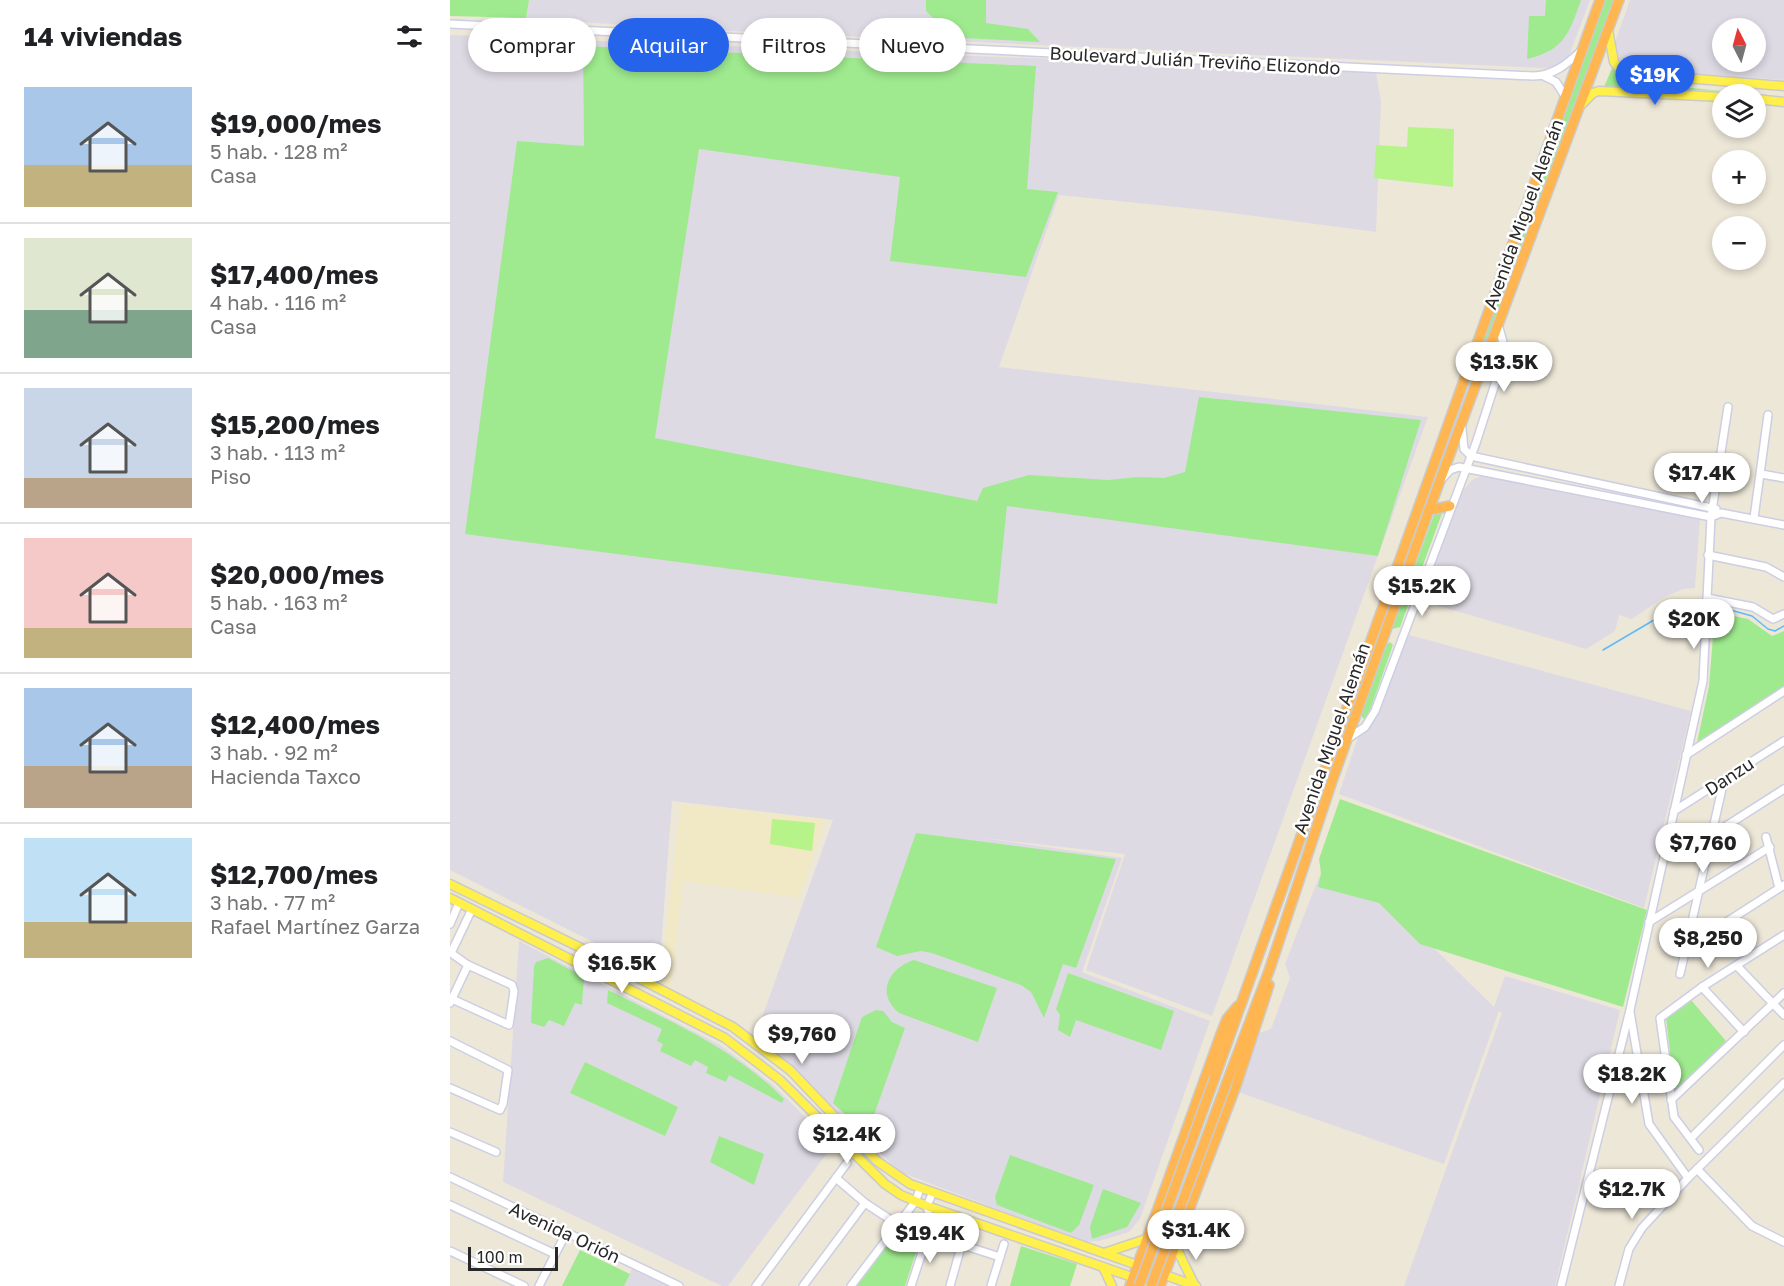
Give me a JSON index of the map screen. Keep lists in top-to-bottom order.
{
  "streets": {
    "highway": ["Avenida Miguel Alemán"],
    "street": ["Boulevard Julián Treviño Elizondo", "Danzu", "Avenida Orión"]
  },
  "scale_bar": "100 m",
  "north": "top",
  "page": {
    "heading": "14 viviendas",
    "map_buttons": ["+", "−"],
    "chip": [
      "Comprar",
      "Alquilar",
      "Filtros",
      "Nuevo"
    ],
    "price": [
      "$19K",
      "$13.5K",
      "$17.4K",
      "$15.2K",
      "$20K",
      "$7,760",
      "$8,250",
      "$16.5K",
      "$9,760",
      "$18.2K",
      "$12.4K",
      "$12.7K",
      "$31.4K",
      "$19.4K"
    ],
    "list": [
      {
        "name": "$19,000/mes",
        "note": "5 hab. · 128 m² · Casa"
      },
      {
        "name": "$17,400/mes",
        "note": "4 hab. · 116 m² · Casa"
      },
      {
        "name": "$15,200/mes",
        "note": "3 hab. · 113 m² · Piso"
      },
      {
        "name": "$20,000/mes",
        "note": "5 hab. · 163 m² · Casa"
      },
      {
        "name": "$12,400/mes",
        "note": "3 hab. · 92 m² · Hacienda Taxco"
      },
      {
        "name": "$12,700/mes",
        "note": "3 hab. · 77 m² · Rafael Martínez Garza"
      }
    ],
    "scale": "100 m"
  }
}
